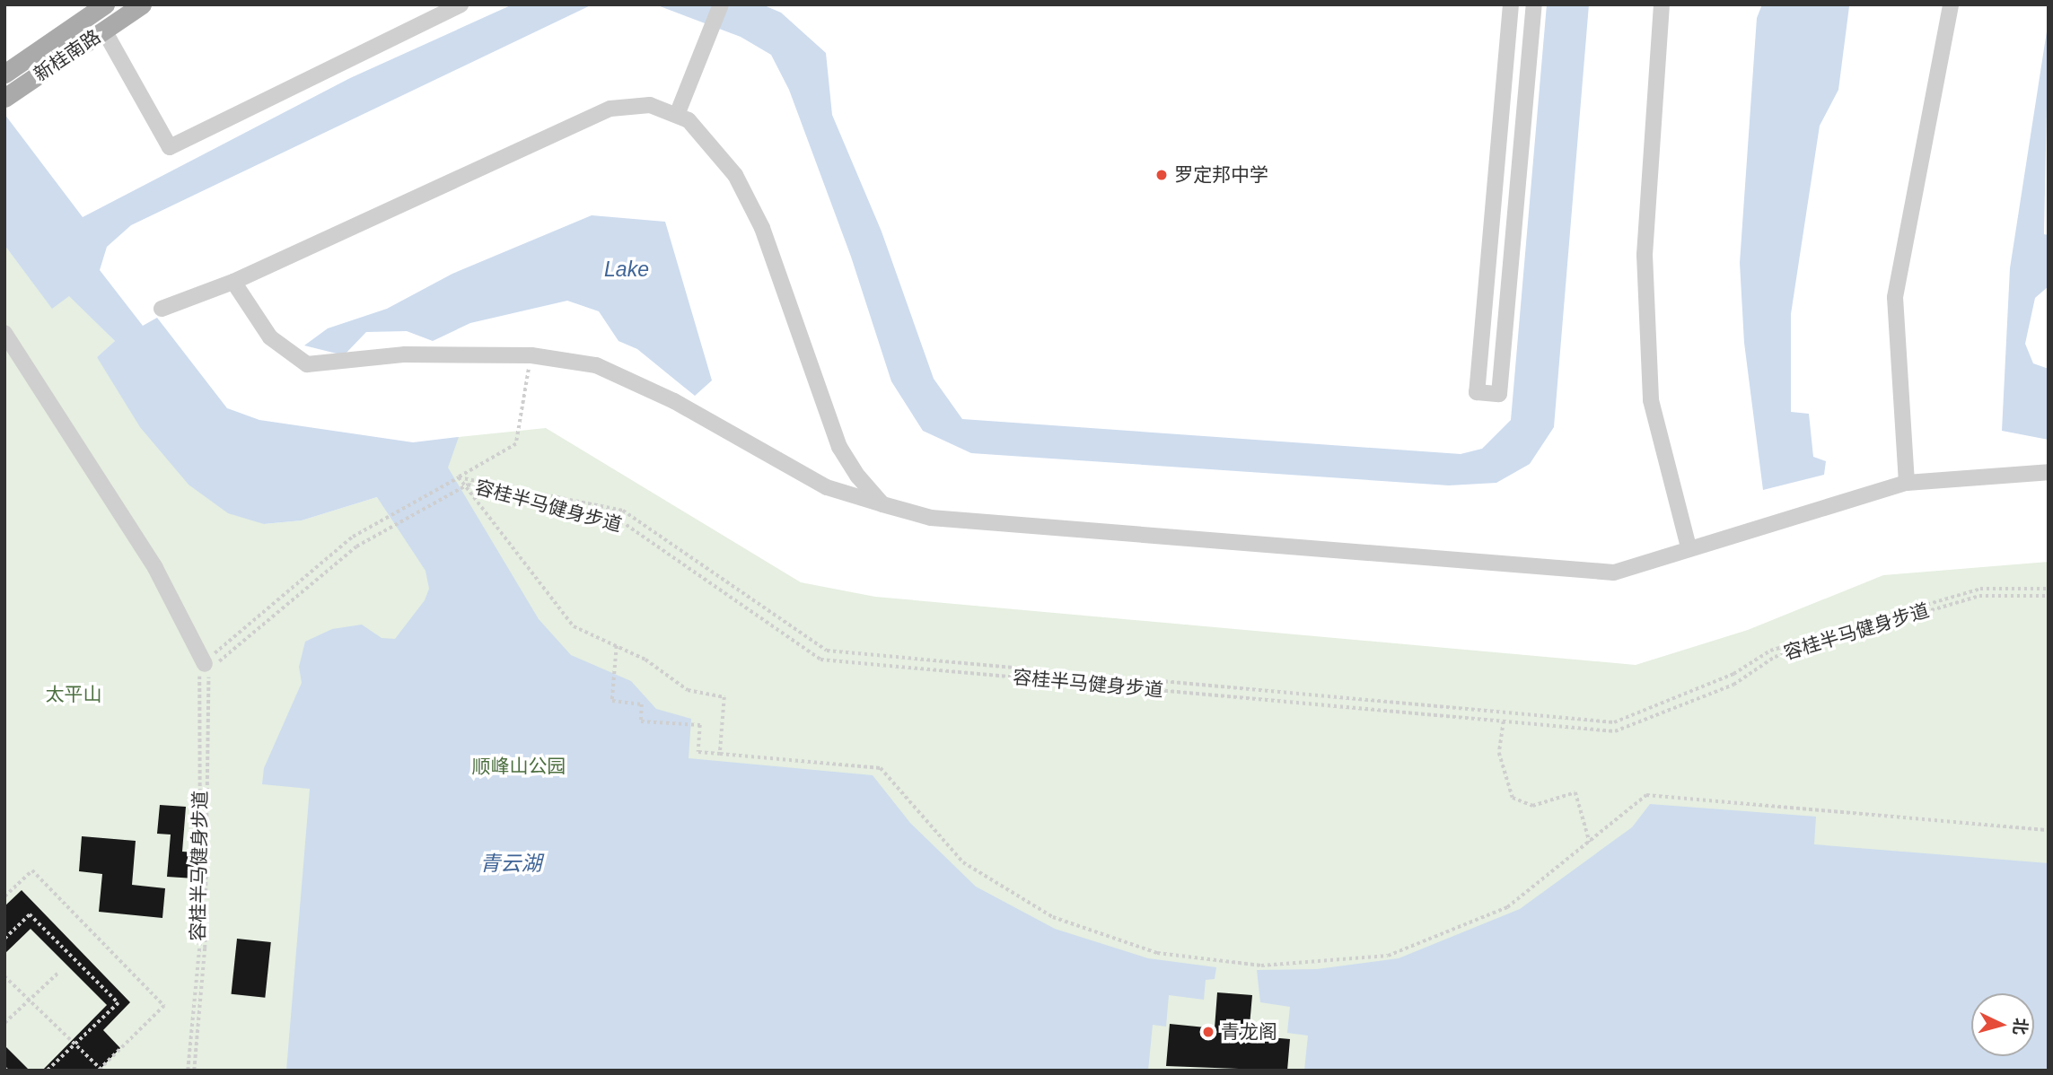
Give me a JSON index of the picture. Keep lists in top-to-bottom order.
{
  "streets": {
    "main road": ["新桂南路"],
    "path": ["容桂半马健身步道"]
  },
  "water": ["Lake", "青云湖"],
  "parks": ["太平山", "顺峰山公园"],
  "places": ["罗定邦中学", "青龙阁"],
  "north": "right"
}
